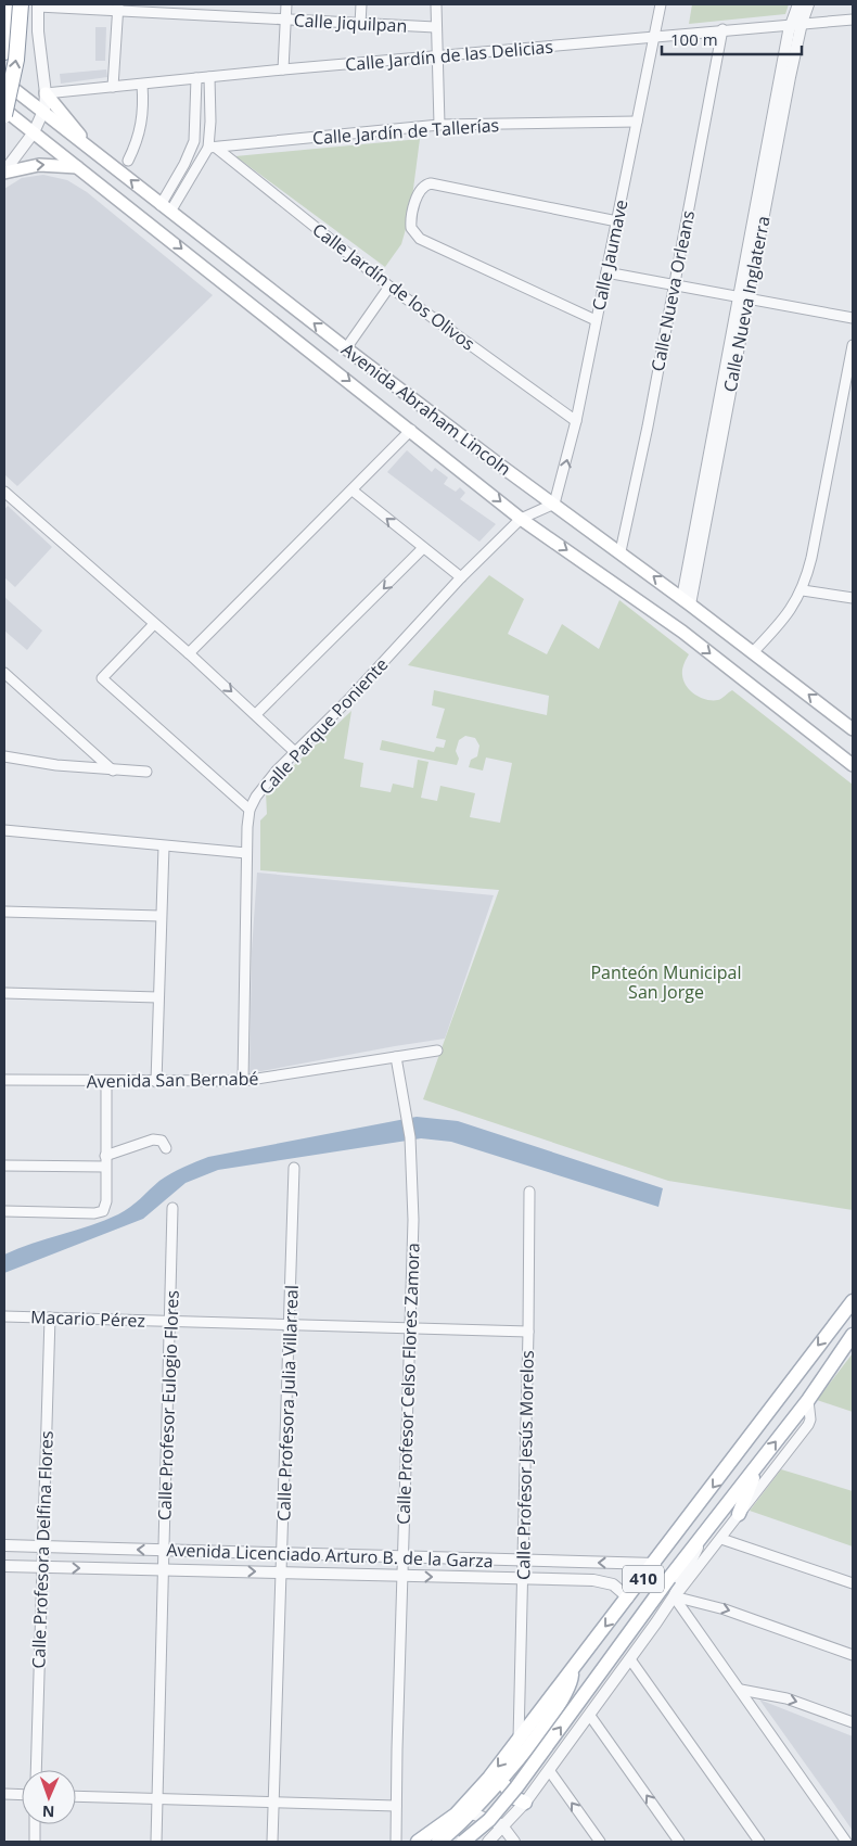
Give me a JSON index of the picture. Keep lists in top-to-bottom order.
{
  "streets": {
    "main road": ["Avenida Abraham Lincoln", "410"],
    "street": [
      "Calle Jiquilpan",
      "Calle Jardín de las Delicias",
      "Calle Jardín de Tallerías",
      "Calle Jaumave",
      "Calle Jardín de los Olivos",
      "Calle Nueva Orleans",
      "Calle Nueva Inglaterra",
      "Calle Parque Poniente",
      "Avenida San Bernabé",
      "Macario Pérez",
      "Calle Profesor Celso Flores Zamora",
      "Calle Profesora Julia Villarreal",
      "Calle Profesor Eulogio Flores",
      "Calle Profesor Jesús Morelos",
      "Calle Profesora Delfina Flores",
      "Avenida Licenciado Arturo B. de la Garza"
    ]
  },
  "crossings": [
    ["Calle Jardín de las Delicias", "Calle Jaumave"],
    ["Calle Jardín de las Delicias", "Calle Nueva Orleans"],
    ["Calle Jardín de las Delicias", "Calle Nueva Inglaterra"],
    ["Calle Jardín de Tallerías", "Calle Jaumave"],
    ["Calle Jardín de Tallerías", "Calle Jardín de los Olivos"],
    ["Calle Jaumave", "Calle Jardín de los Olivos"],
    ["Calle Jaumave", "Avenida Abraham Lincoln"],
    ["Calle Nueva Orleans", "Avenida Abraham Lincoln"],
    ["Calle Nueva Inglaterra", "Avenida Abraham Lincoln"],
    ["Calle Parque Poniente", "Avenida San Bernabé"],
    ["Avenida San Bernabé", "Calle Profesor Celso Flores Zamora"],
    ["Macario Pérez", "Calle Profesor Celso Flores Zamora"],
    ["Macario Pérez", "Calle Profesora Julia Villarreal"],
    ["Macario Pérez", "Calle Profesor Eulogio Flores"],
    ["Macario Pérez", "Calle Profesor Jesús Morelos"],
    ["Macario Pérez", "Calle Profesora Delfina Flores"],
    ["Calle Profesor Celso Flores Zamora", "Avenida Licenciado Arturo B. de la Garza"],
    ["Calle Profesora Julia Villarreal", "Avenida Licenciado Arturo B. de la Garza"],
    ["Calle Profesor Eulogio Flores", "Avenida Licenciado Arturo B. de la Garza"],
    ["Calle Profesor Jesús Morelos", "Avenida Licenciado Arturo B. de la Garza"],
    ["Calle Profesor Jesús Morelos", "410"],
    ["Calle Profesora Delfina Flores", "Avenida Licenciado Arturo B. de la Garza"],
    ["Avenida Licenciado Arturo B. de la Garza", "410"]
  ],
  "parks": ["Panteón Municipal San Jorge"],
  "scale_bar": "100 m",
  "north": "bottom"
}
